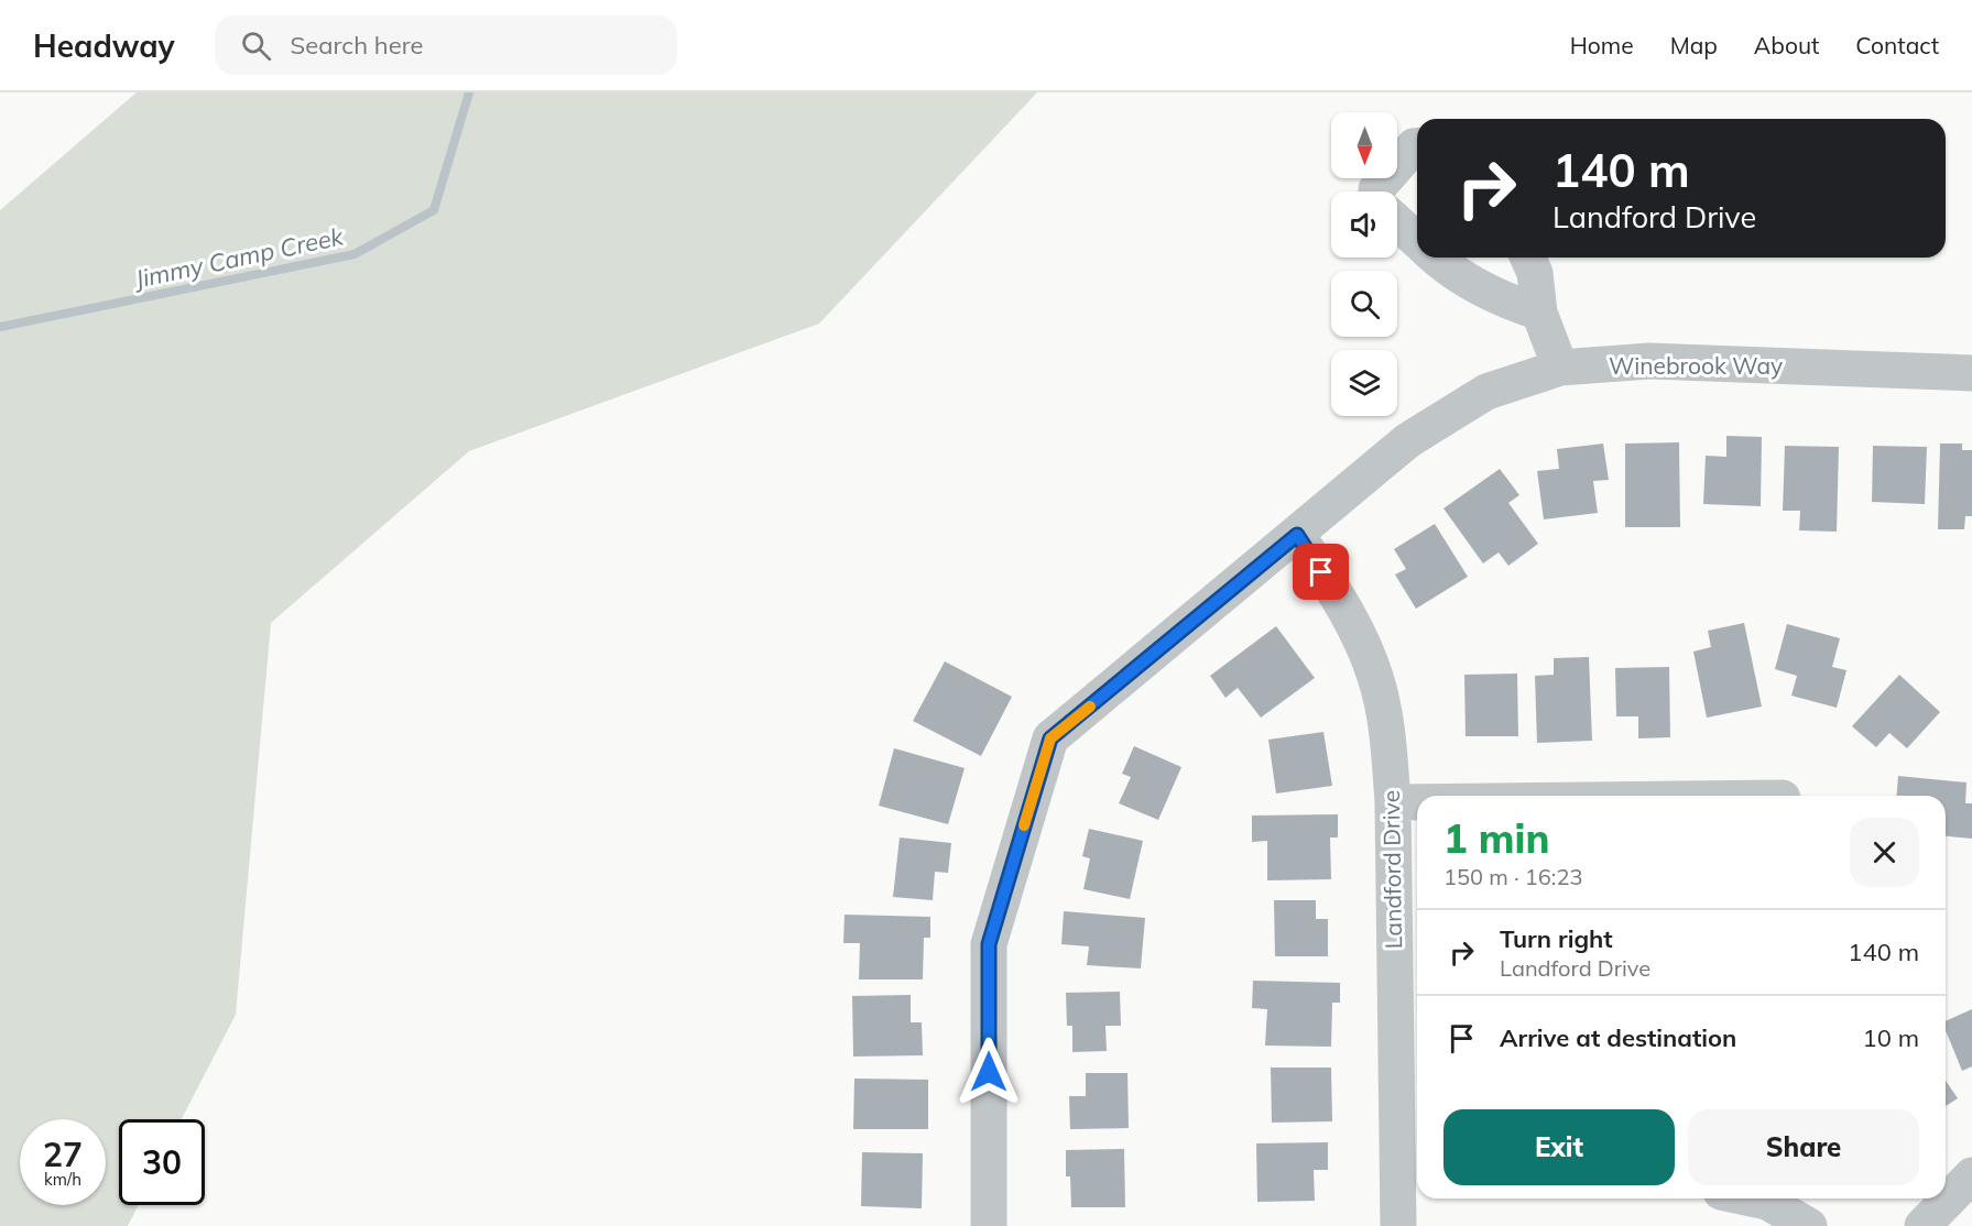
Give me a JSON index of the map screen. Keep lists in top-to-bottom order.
{
  "streets": {
    "street": ["Winebrook Way", "Landford Drive"]
  },
  "crossings": [
    ["Winebrook Way", "Landford Drive"]
  ],
  "water": ["Jimmy Camp Creek"],
  "north": "bottom",
  "page": {
    "header": "Headway",
    "search": "Search here",
    "nav": [
      "Home",
      "Map",
      "About",
      "Contact"
    ],
    "turn": ["140 m", "Landford Drive"],
    "heading": ["1 min", "150 m · 16:23"],
    "list": [
      {
        "name": "Turn right",
        "note": "Landford Drive",
        "value": "140 m"
      },
      {
        "name": "Arrive at destination",
        "value": "10 m"
      }
    ],
    "buttons": ["Exit", "Share"],
    "speed": "27 km/h",
    "limit": "30"
  }
}
